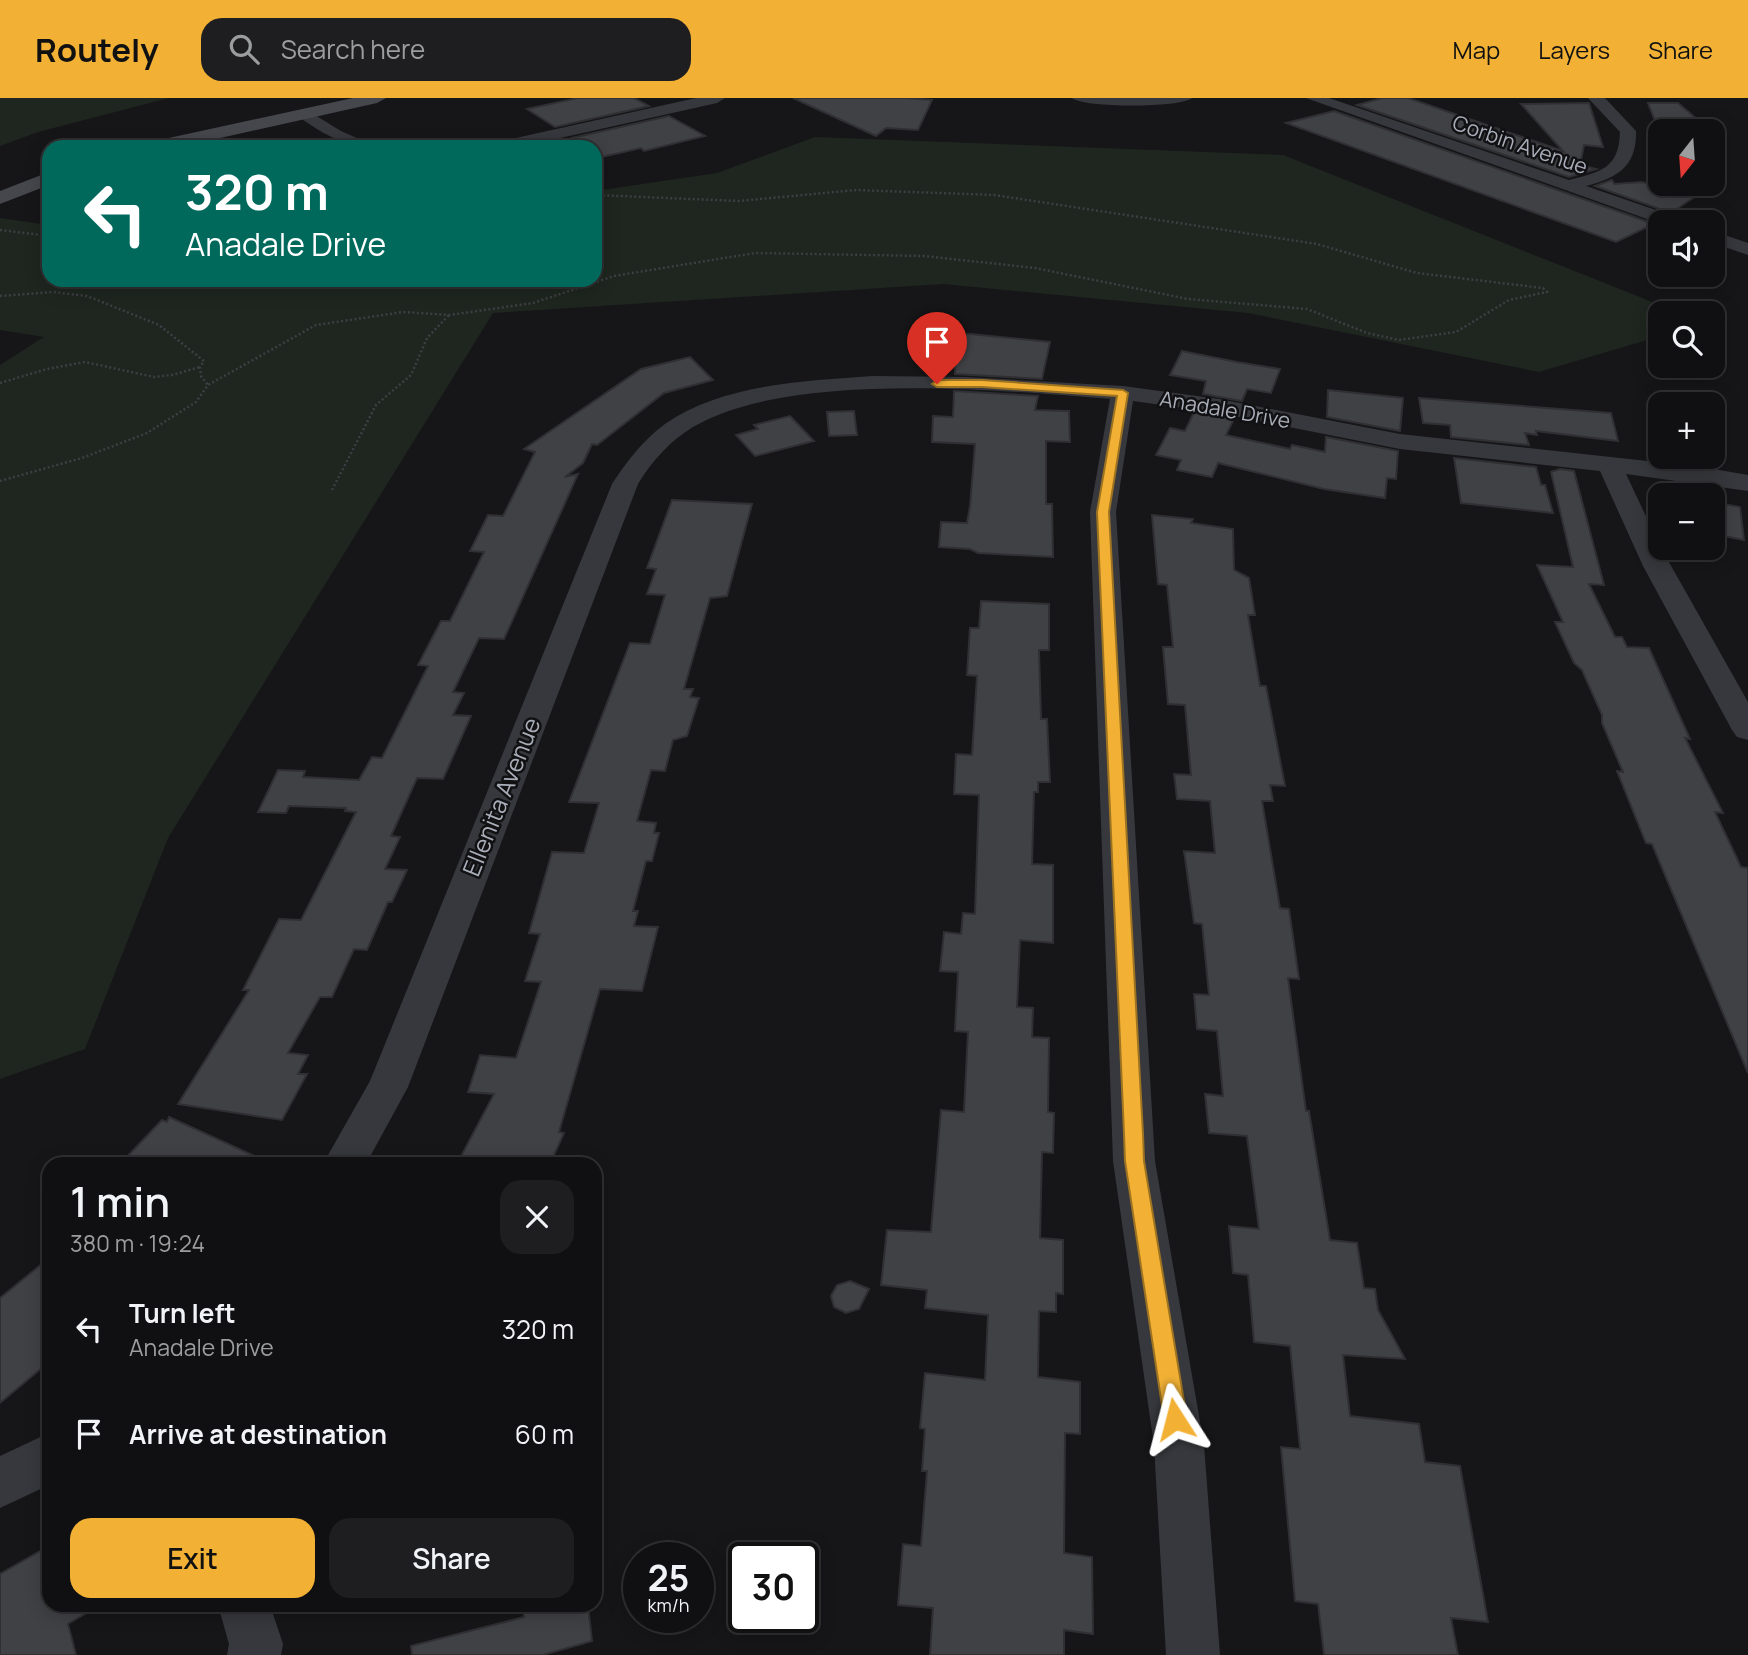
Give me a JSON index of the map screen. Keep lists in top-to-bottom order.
{
  "streets": {
    "street": ["Corbin Avenue", "Anadale Drive", "Ellenita Avenue"]
  },
  "crossings": [
    ["Anadale Drive", "Ellenita Avenue"]
  ],
  "north": "bottom",
  "page": {
    "header": "Routely",
    "search": "Search here",
    "nav": ["Map", "Layers", "Share"],
    "map_buttons": ["+", "−"],
    "turn": ["320 m", "Anadale Drive"],
    "heading": ["1 min", "380 m · 19:24"],
    "list": [
      {
        "name": "Turn left",
        "note": "Anadale Drive",
        "value": "320 m"
      },
      {
        "name": "Arrive at destination",
        "value": "60 m"
      }
    ],
    "buttons": ["Exit", "Share"],
    "speed": "25 km/h",
    "limit": "30"
  }
}
